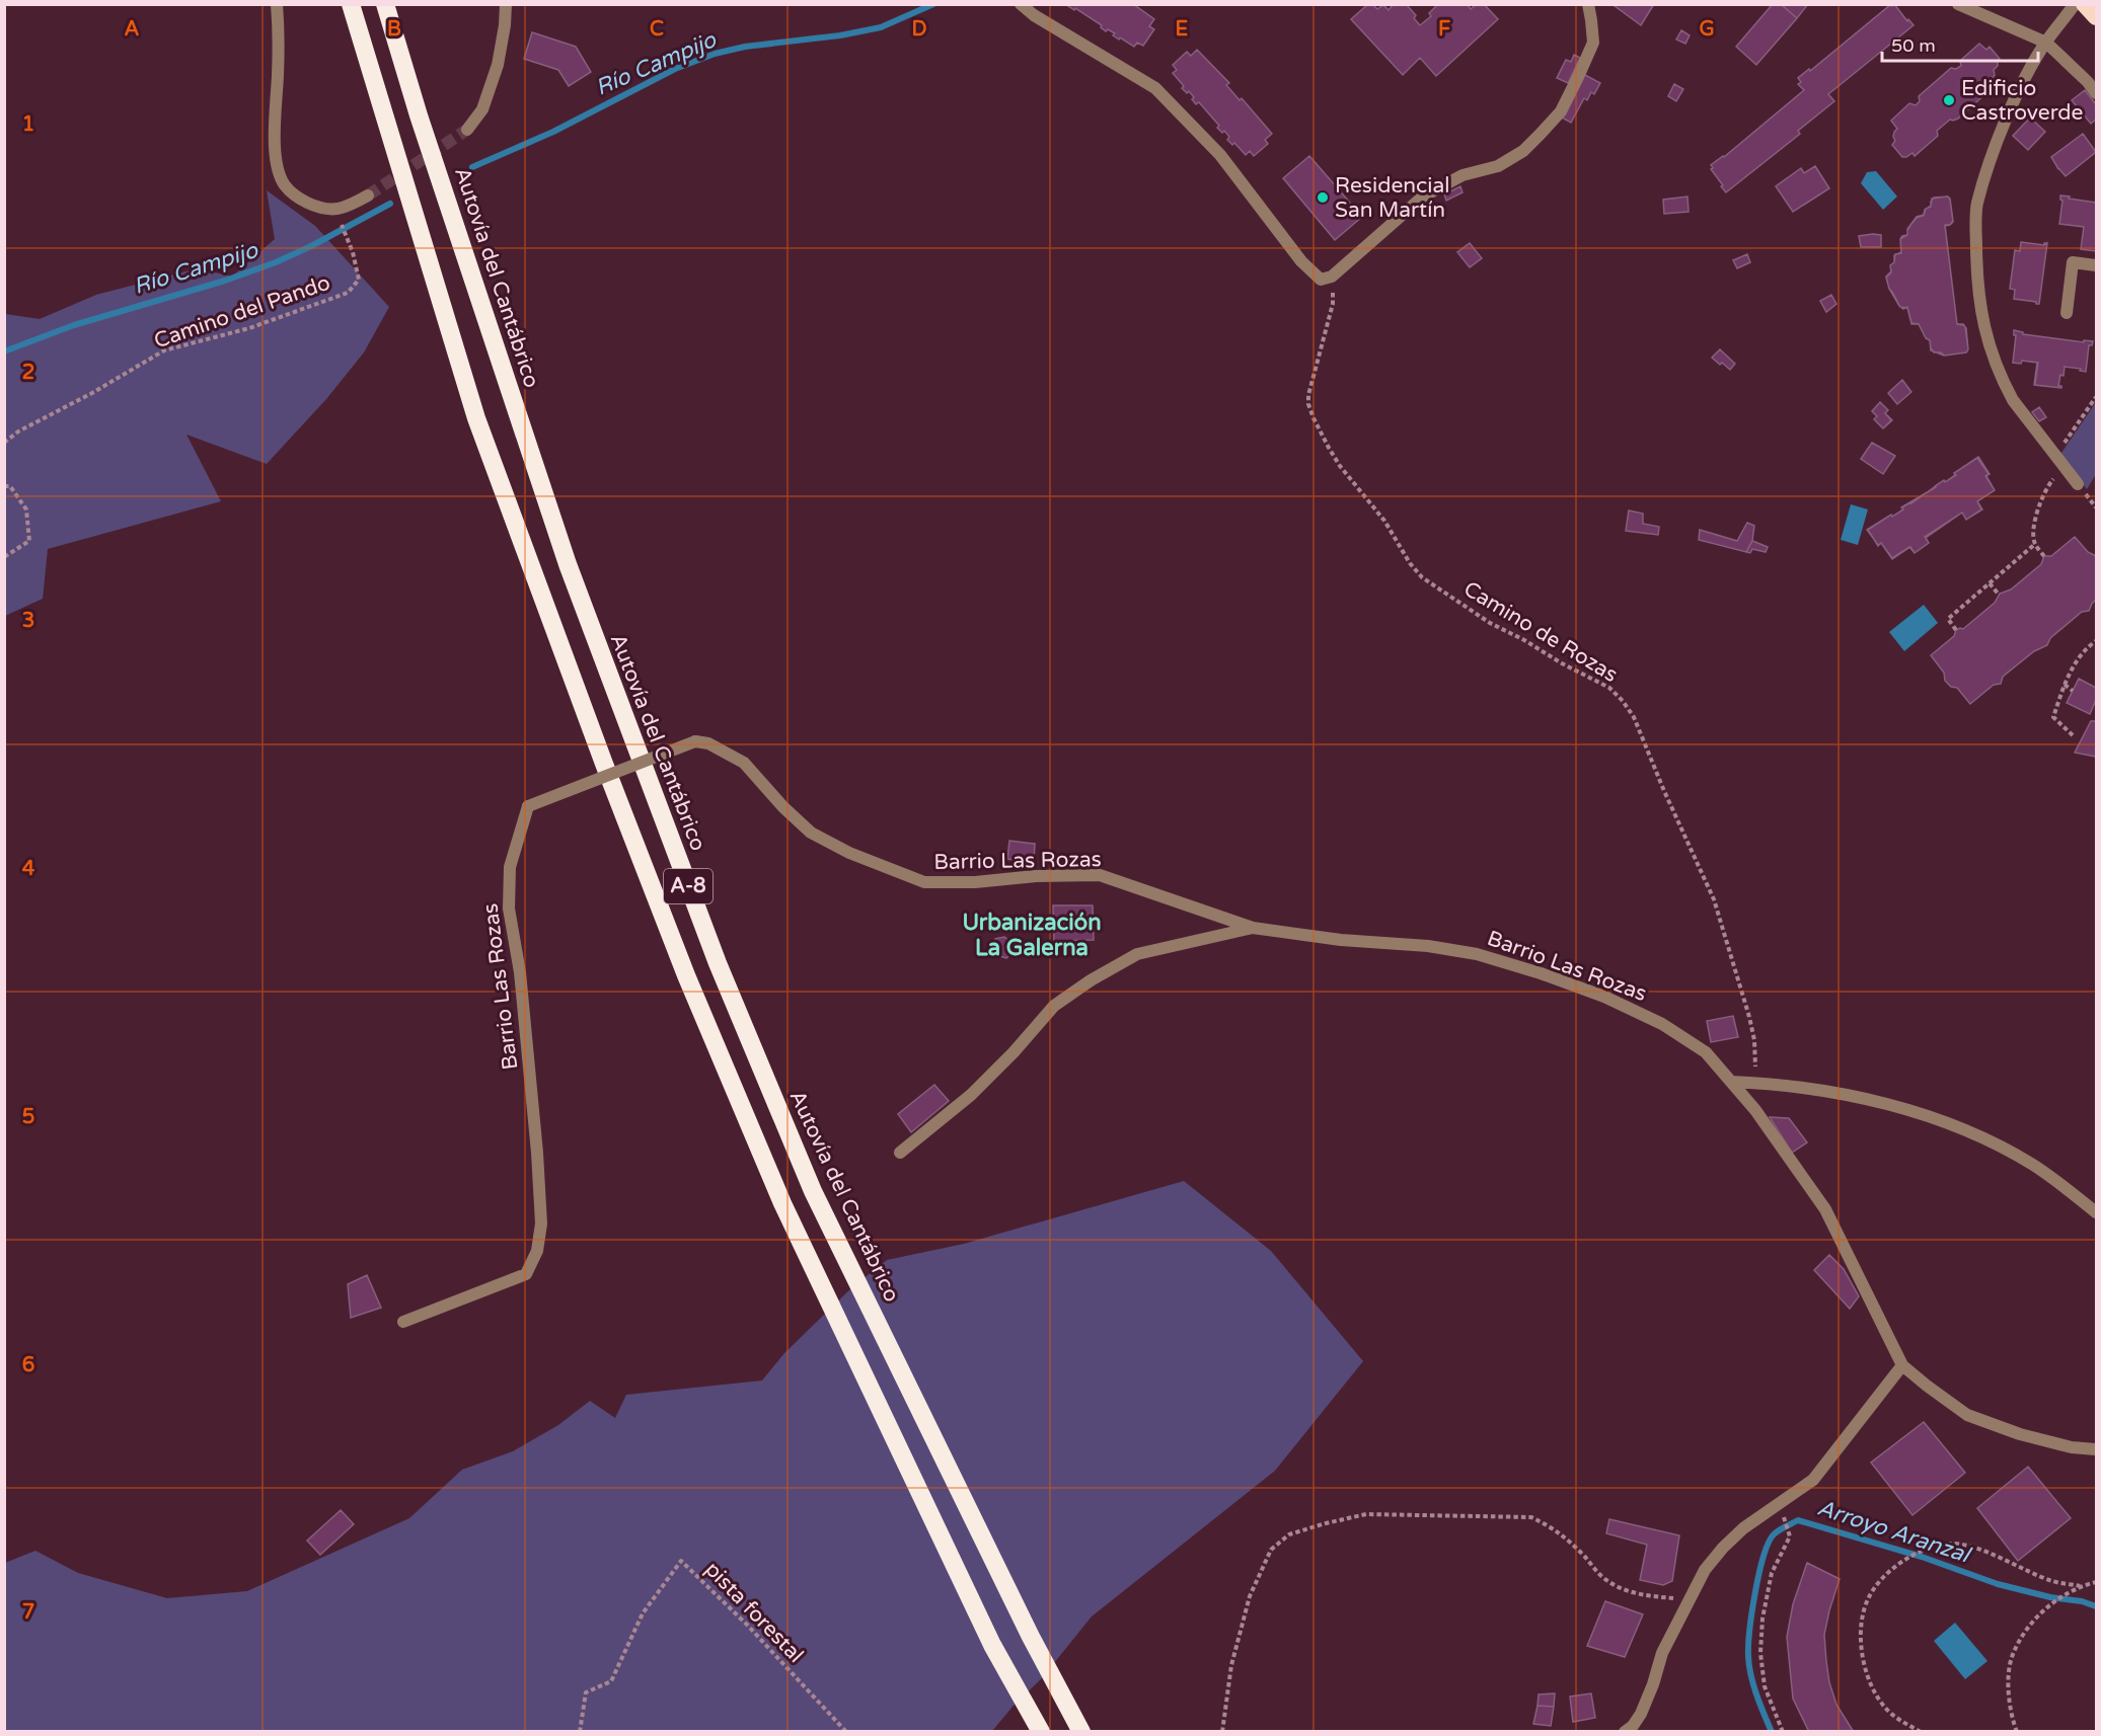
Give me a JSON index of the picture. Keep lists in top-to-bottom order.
{
  "streets": {
    "highway": ["Autovía del Cantábrico", "A-8"],
    "street": ["Barrio Las Rozas"],
    "path": ["Camino del Pando", "Camino de Rozas", "pista forestal"]
  },
  "districts": ["Urbanización La Galerna"],
  "water": ["Río Campijo", "Arroyo Aranzal"],
  "places": ["Edificio Castroverde", "Residencial San Martín"],
  "scale_bar": "50 m",
  "grid": {
    "columns": [
      "A",
      "B",
      "C",
      "D",
      "E",
      "F",
      "G"
    ],
    "rows": [
      "1",
      "2",
      "3",
      "4",
      "5",
      "6",
      "7"
    ]
  }
}
